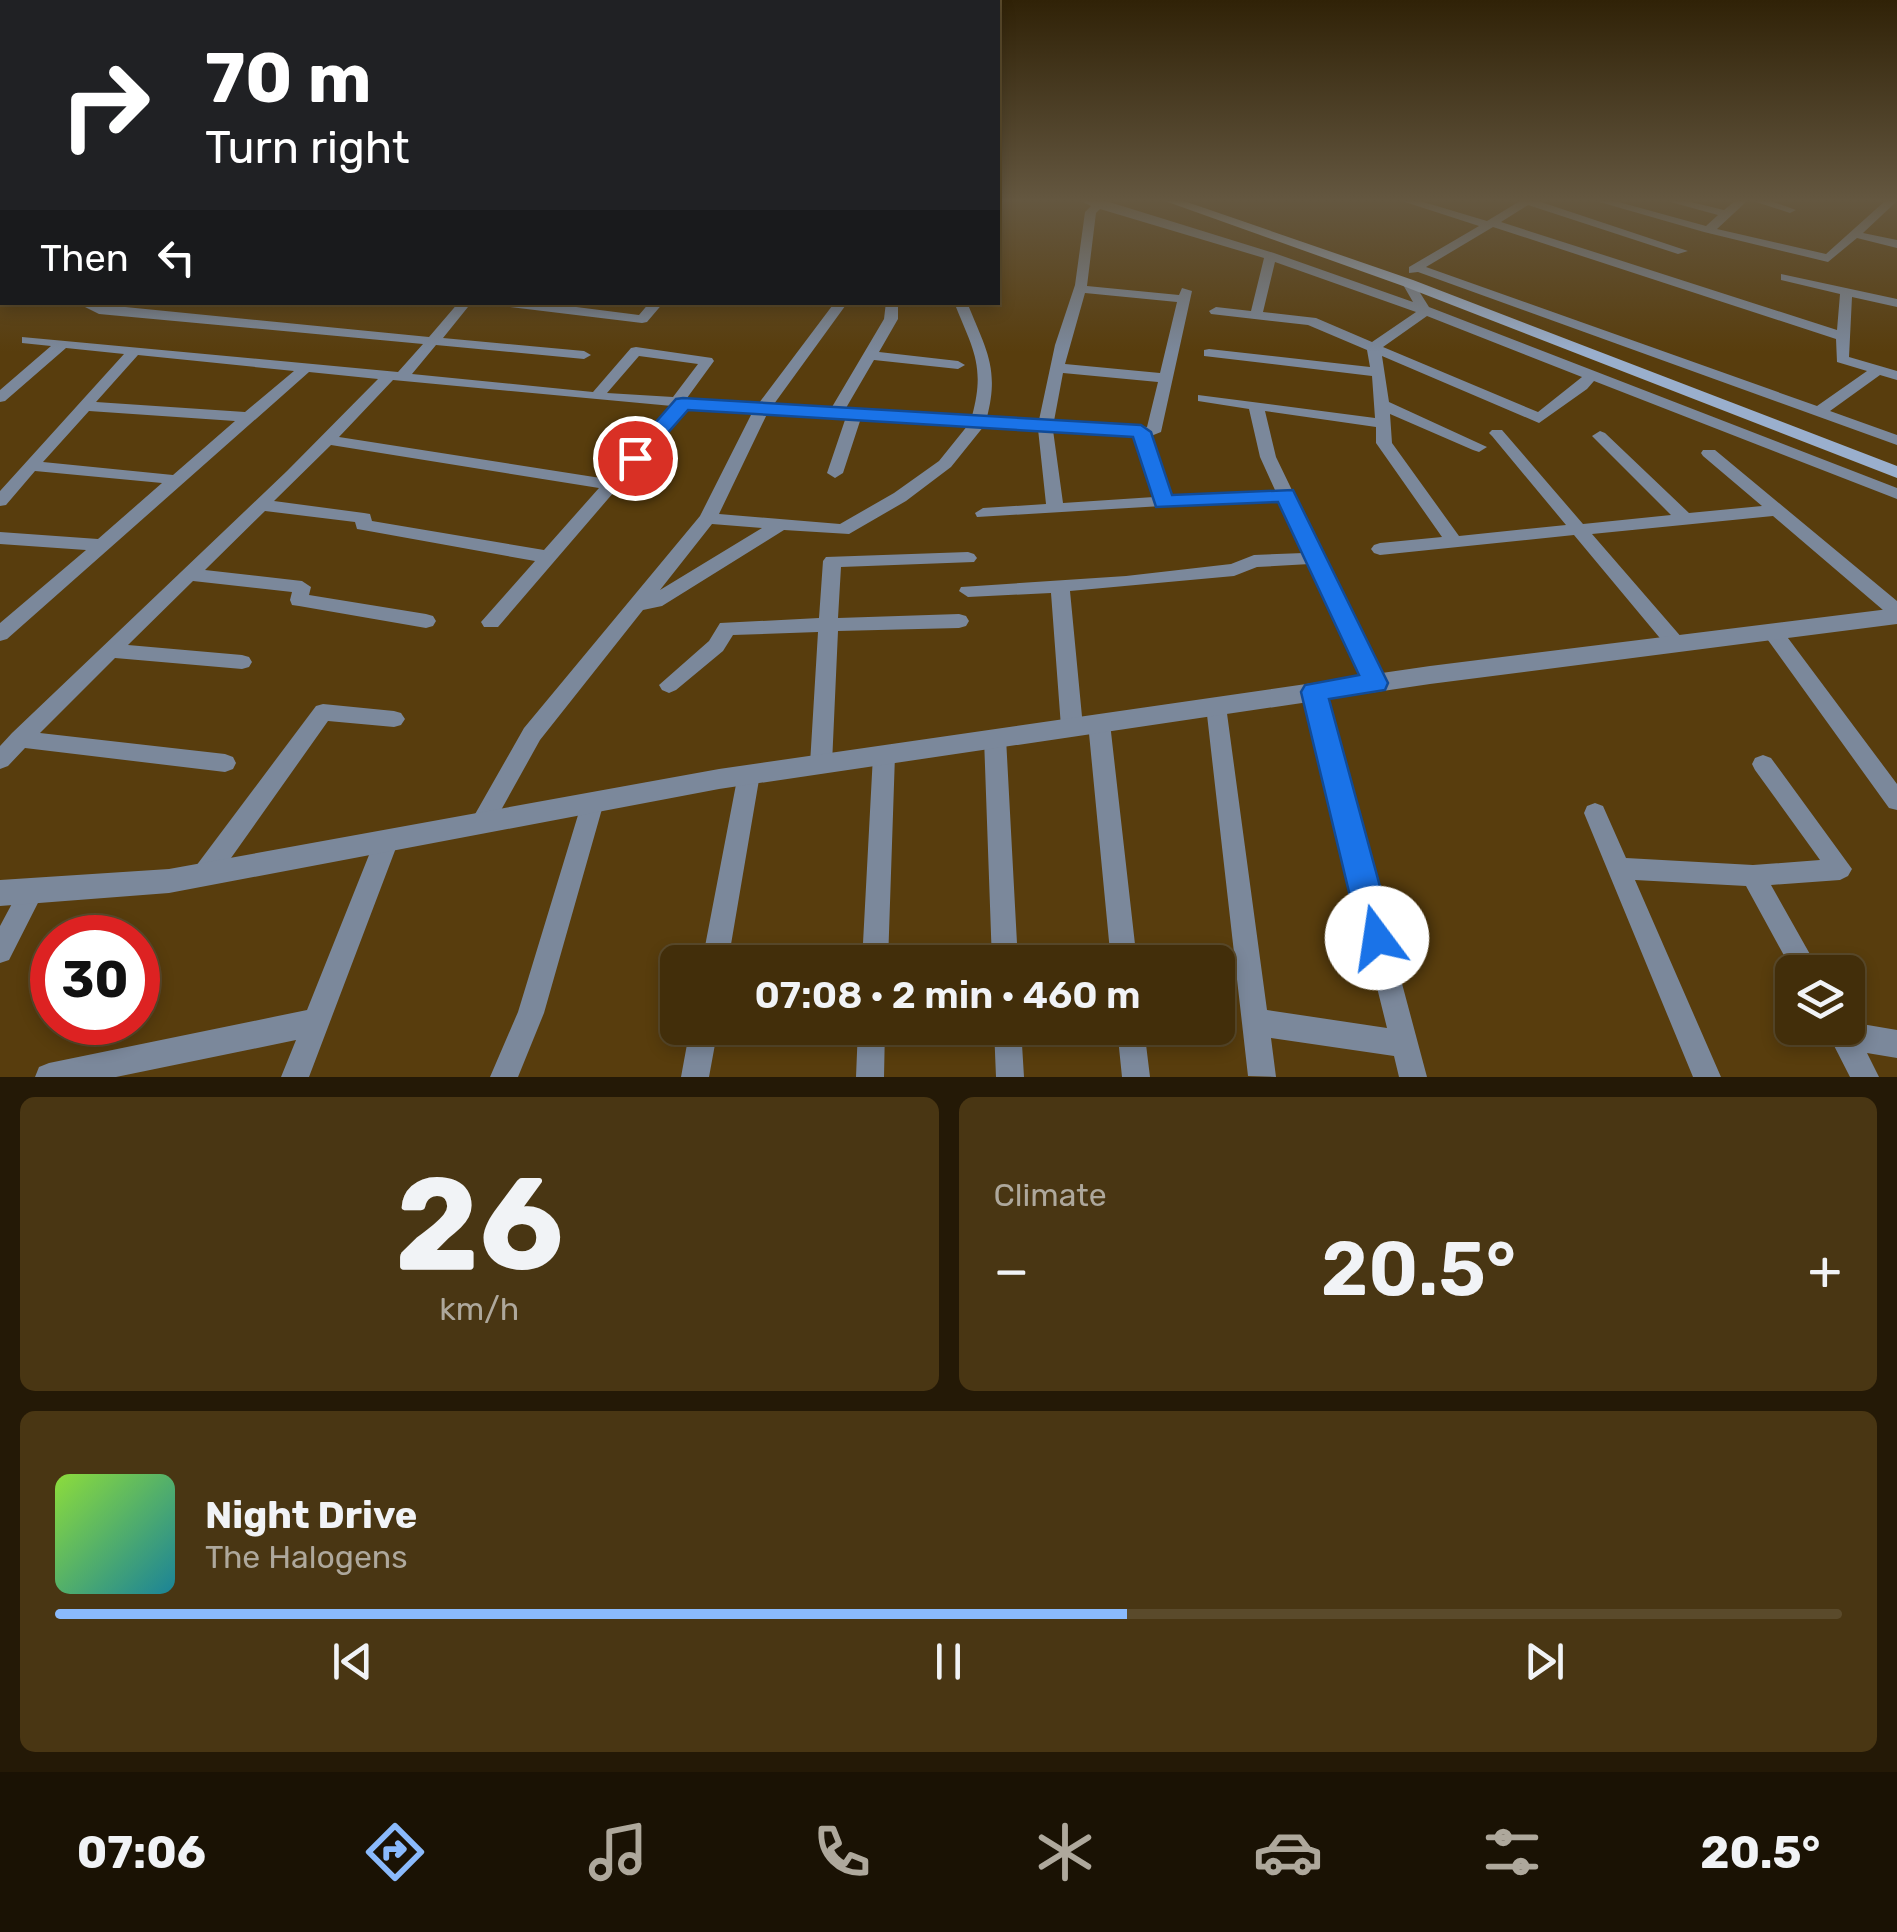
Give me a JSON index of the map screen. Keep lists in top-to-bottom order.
{
  "page": {
    "turn": ["70 m", "Turn right"],
    "then": "Then",
    "limit": "30",
    "trip": "07:08 · 2 min · 460 m",
    "tile": [
      ["26", "km/h"],
      "Climate"
    ],
    "heat": ["−", "20.5°", "+"],
    "song": ["Night Drive", "The Halogens"],
    "tabs": ["07:06", "20.5°"]
  }
}
